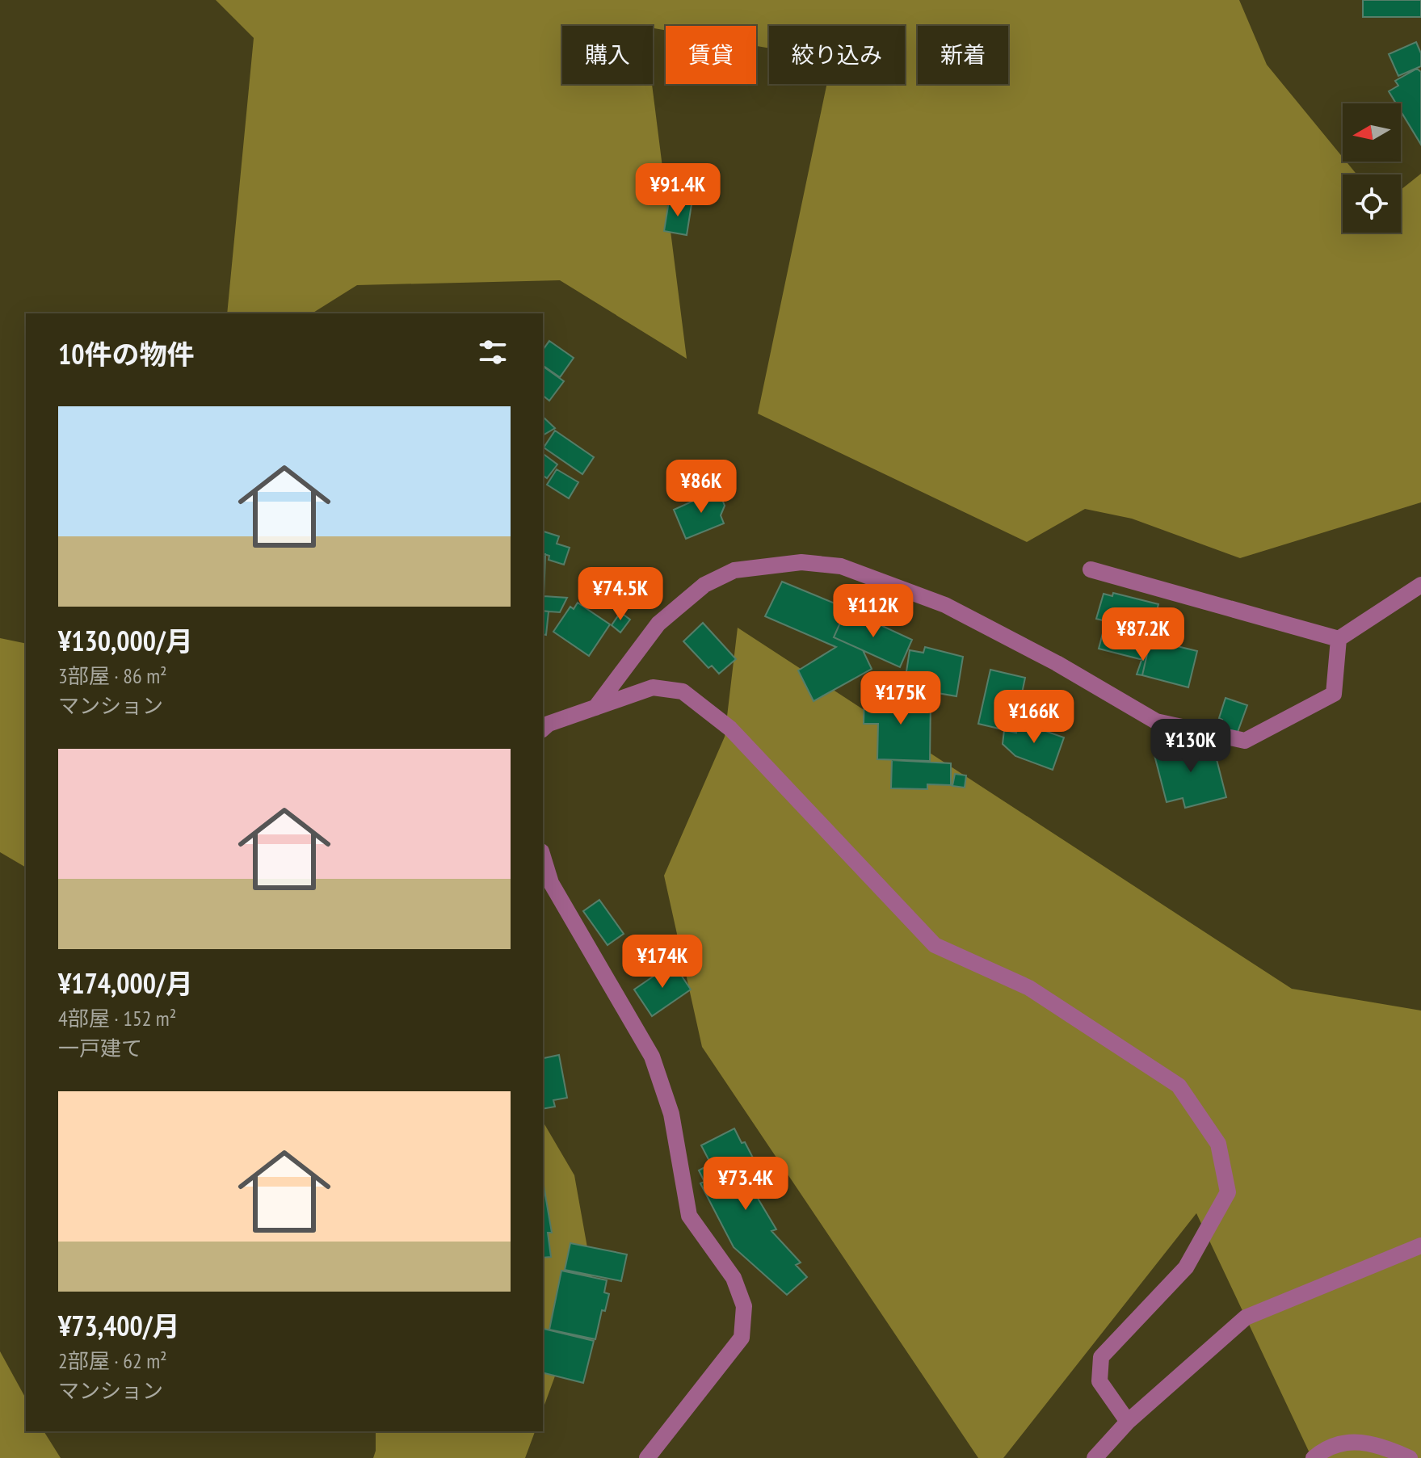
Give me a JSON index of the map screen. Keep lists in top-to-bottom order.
{
  "north": "left",
  "page": {
    "chip": [
      "購入",
      "賃貸",
      "絞り込み",
      "新着"
    ],
    "price": [
      "¥91.4K",
      "¥86K",
      "¥74.5K",
      "¥112K",
      "¥87.2K",
      "¥175K",
      "¥166K",
      "¥130K",
      "¥174K",
      "¥73.4K"
    ],
    "heading": "10件の物件",
    "list": [
      {
        "name": "¥130,000/月",
        "note": "3部屋 · 86 m² · マンション"
      },
      {
        "name": "¥174,000/月",
        "note": "4部屋 · 152 m² · 一戸建て"
      },
      {
        "name": "¥73,400/月",
        "note": "2部屋 · 62 m² · マンション"
      }
    ]
  }
}
